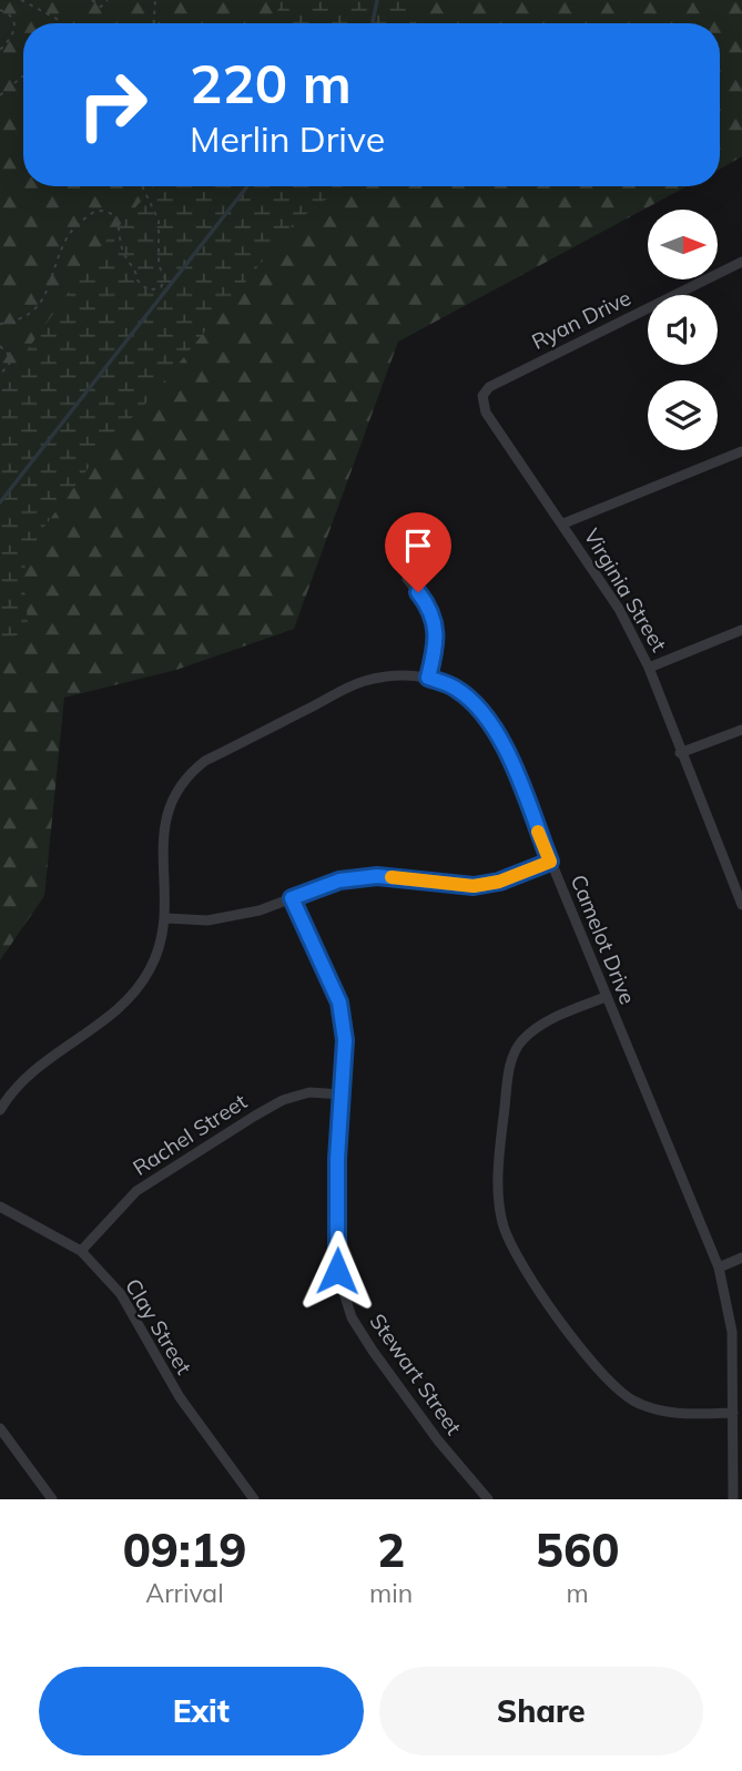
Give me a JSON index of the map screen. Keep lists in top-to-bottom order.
{
  "streets": {
    "street": [
      "Ryan Drive",
      "Virginia Street",
      "Camelot Drive",
      "Rachel Street",
      "Clay Street",
      "Stewart Street"
    ]
  },
  "crossings": [
    ["Ryan Drive", "Virginia Street"],
    ["Rachel Street", "Clay Street"],
    ["Rachel Street", "Stewart Street"]
  ],
  "north": "right",
  "page": {
    "turn": ["220 m", "Merlin Drive"],
    "eta": [
      "09:19",
      "Arrival",
      "2",
      "min",
      "560",
      "m"
    ],
    "buttons": ["Exit", "Share"]
  }
}
